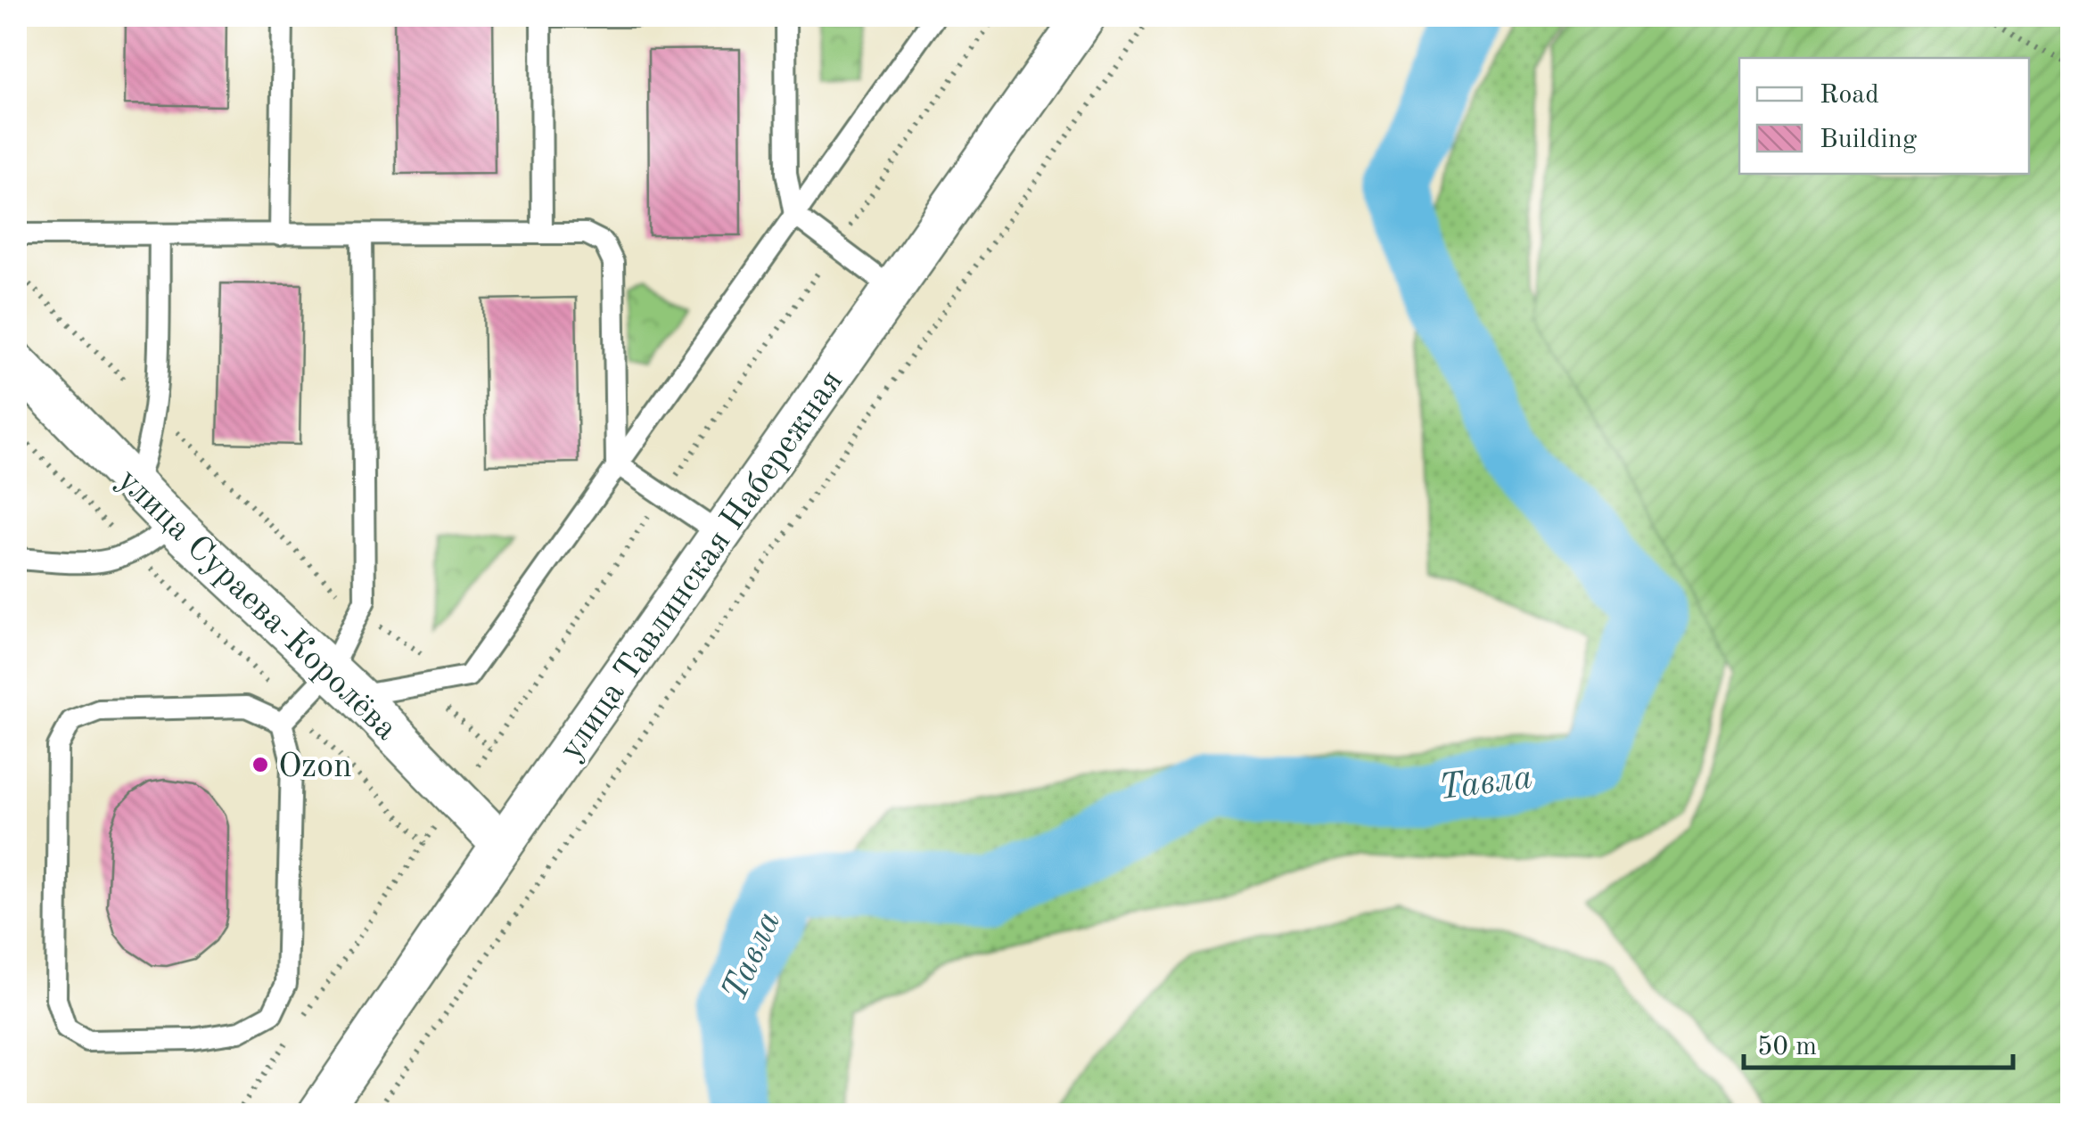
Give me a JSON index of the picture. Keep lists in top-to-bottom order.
{
  "streets": {
    "street": ["улица Тавлинская Набережная", "улица Сураева-Королёва"]
  },
  "crossings": [
    ["улица Тавлинская Набережная", "улица Сураева-Королёва"]
  ],
  "water": ["Тавла"],
  "places": ["Ozon"],
  "legend": ["Road", "Building"],
  "scale_bar": "50 m"
}
